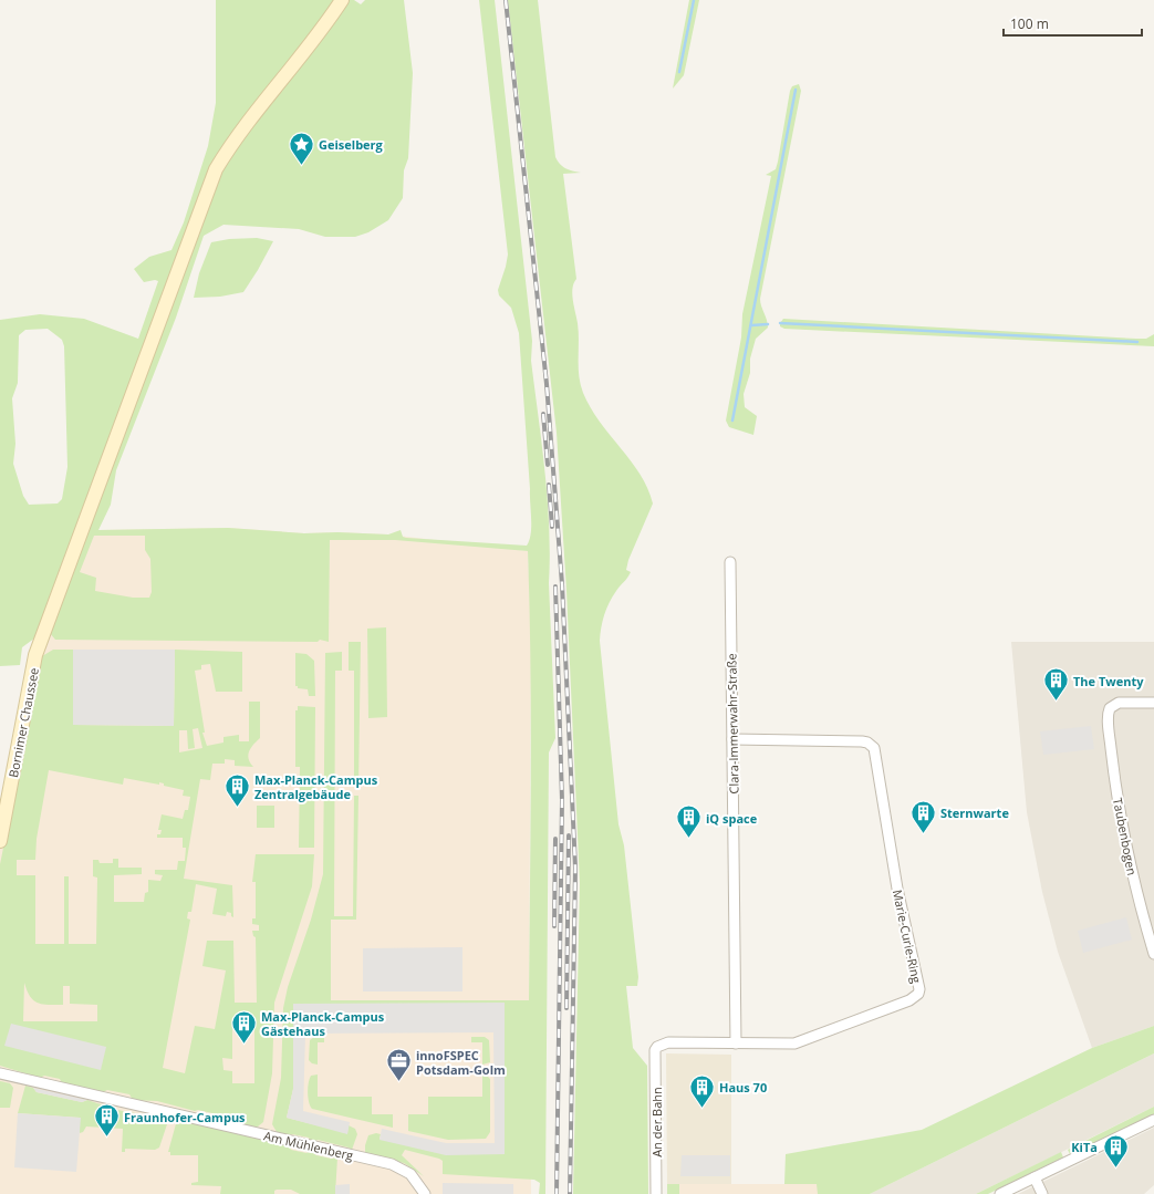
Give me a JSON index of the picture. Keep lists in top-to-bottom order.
{
  "streets": {
    "street": [
      "Bornimer Chaussee",
      "Clara-Immerwahr-Straße",
      "Taubenbogen",
      "Marie-Curie-Ring",
      "An der Bahn",
      "Am Mühlenberg"
    ]
  },
  "crossings": [
    ["Clara-Immerwahr-Straße", "Marie-Curie-Ring"],
    ["Marie-Curie-Ring", "An der Bahn"]
  ],
  "places": {
    "place": ["Geiselberg"],
    "building": [
      "The Twenty",
      "Max-Planck-Campus Zentralgebäude",
      "Sternwarte",
      "iQ space",
      "Max-Planck-Campus Gästehaus",
      "Haus 70",
      "Fraunhofer-Campus",
      "KiTa"
    ],
    "office": ["innoFSPEC Potsdam-Golm"]
  },
  "scale_bar": "100 m"
}
